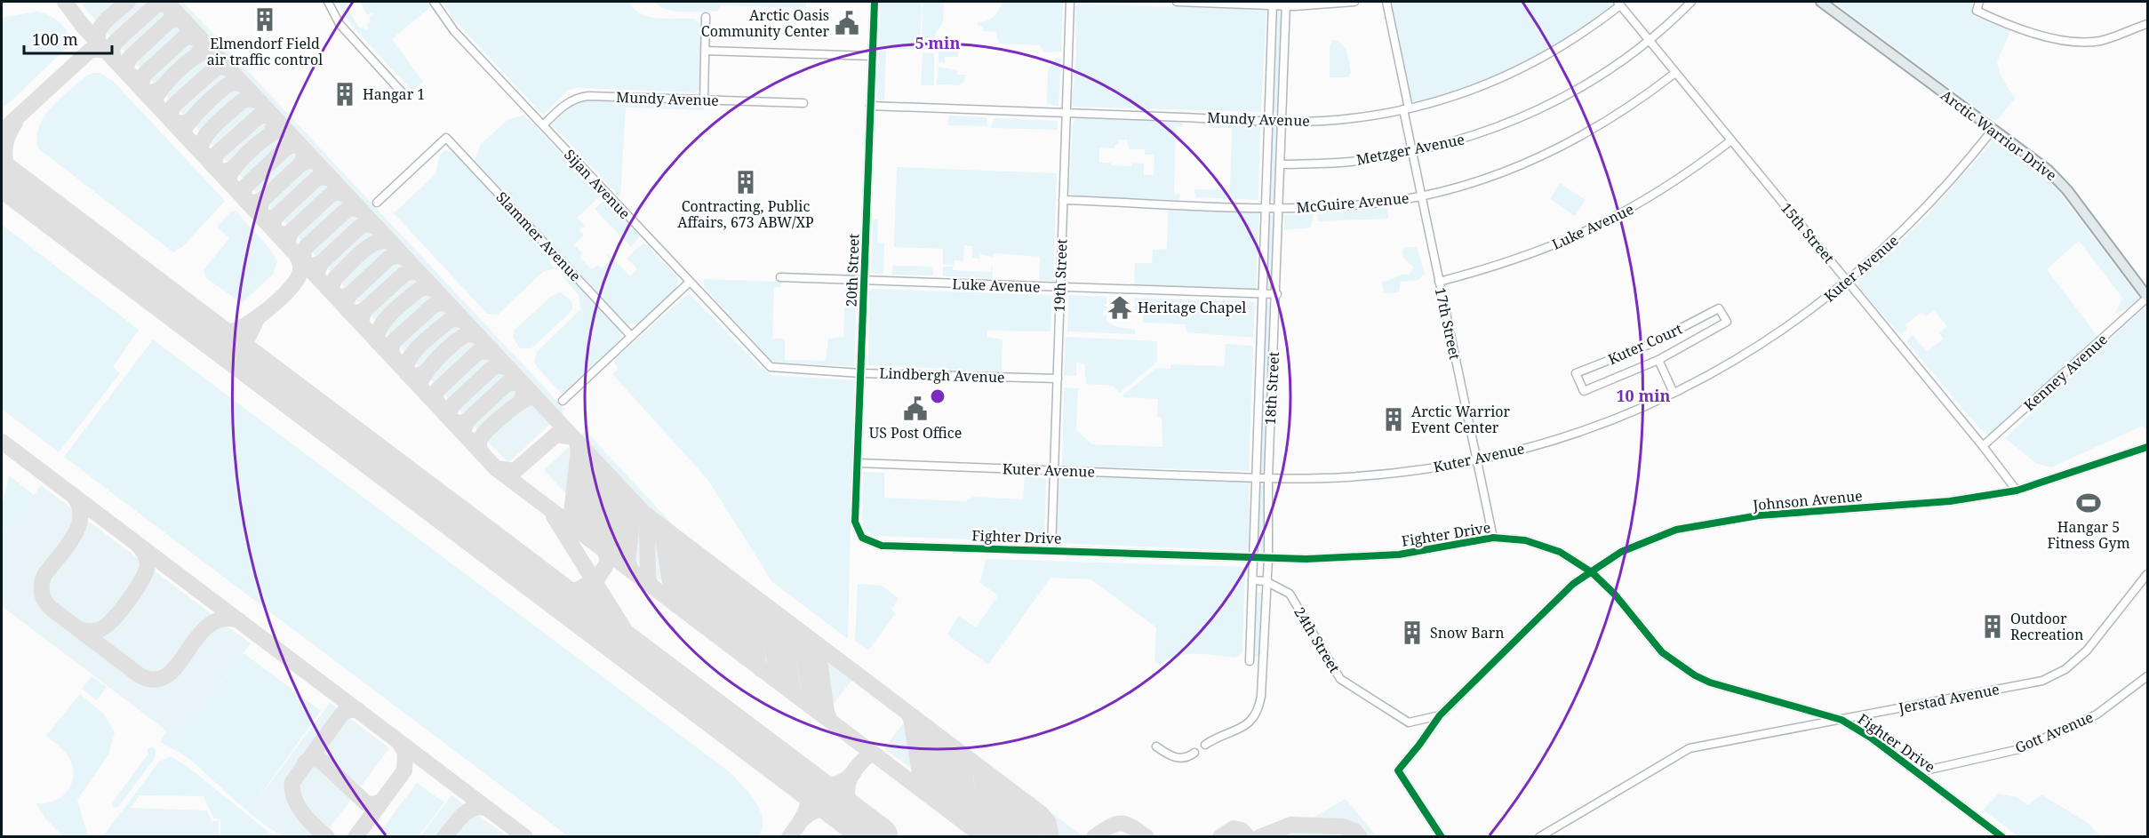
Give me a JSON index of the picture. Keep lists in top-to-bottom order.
{
  "streets": {
    "main road": ["Arctic Warrior Drive"],
    "street": [
      "Mundy Avenue",
      "Metzger Avenue",
      "Sijan Avenue",
      "McGuire Avenue",
      "Luke Avenue",
      "15th Street",
      "Slammer Avenue",
      "Kuter Avenue",
      "20th Street",
      "19th Street",
      "17th Street",
      "Kuter Court",
      "Kenney Avenue",
      "Lindbergh Avenue",
      "18th Street",
      "Johnson Avenue",
      "Fighter Drive",
      "24th Street",
      "Jerstad Avenue",
      "Gott Avenue"
    ]
  },
  "crossings": [
    ["Mundy Avenue", "Sijan Avenue"],
    ["Mundy Avenue", "15th Street"],
    ["Mundy Avenue", "20th Street"],
    ["Mundy Avenue", "19th Street"],
    ["Mundy Avenue", "17th Street"],
    ["Mundy Avenue", "18th Street"],
    ["Arctic Warrior Drive", "Kuter Avenue"],
    ["Arctic Warrior Drive", "Kenney Avenue"],
    ["Metzger Avenue", "15th Street"],
    ["Metzger Avenue", "17th Street"],
    ["Metzger Avenue", "18th Street"],
    ["Sijan Avenue", "Lindbergh Avenue"],
    ["McGuire Avenue", "15th Street"],
    ["McGuire Avenue", "19th Street"],
    ["McGuire Avenue", "17th Street"],
    ["McGuire Avenue", "18th Street"],
    ["Luke Avenue", "15th Street"],
    ["Luke Avenue", "20th Street"],
    ["Luke Avenue", "19th Street"],
    ["Luke Avenue", "17th Street"],
    ["Luke Avenue", "18th Street"],
    ["15th Street", "Kuter Avenue"],
    ["15th Street", "Kenney Avenue"],
    ["15th Street", "Johnson Avenue"],
    ["Kuter Avenue", "20th Street"],
    ["Kuter Avenue", "19th Street"],
    ["Kuter Avenue", "17th Street"],
    ["Kuter Avenue", "Kuter Court"],
    ["Kuter Avenue", "18th Street"],
    ["20th Street", "Lindbergh Avenue"],
    ["20th Street", "Fighter Drive"],
    ["19th Street", "Lindbergh Avenue"],
    ["19th Street", "Fighter Drive"],
    ["17th Street", "Fighter Drive"],
    ["18th Street", "Fighter Drive"],
    ["18th Street", "24th Street"],
    ["Johnson Avenue", "Fighter Drive"],
    ["Johnson Avenue", "24th Street"],
    ["Fighter Drive", "Jerstad Avenue"],
    ["Fighter Drive", "Gott Avenue"]
  ],
  "places": {
    "building": [
      "Elmendorf Field air traffic control",
      "Hangar 1",
      "Contracting, Public Affairs, 673 ABW/XP",
      "Arctic Warrior Event Center",
      "Outdoor Recreation",
      "Snow Barn"
    ],
    "public building": ["Arctic Oasis Community Center", "US Post Office"],
    "temple": ["Heritage Chapel"],
    "sports": ["Hangar 5 Fitness Gym"]
  },
  "scale_bar": "100 m",
  "rings": ["5 min", "10 min"]
}
